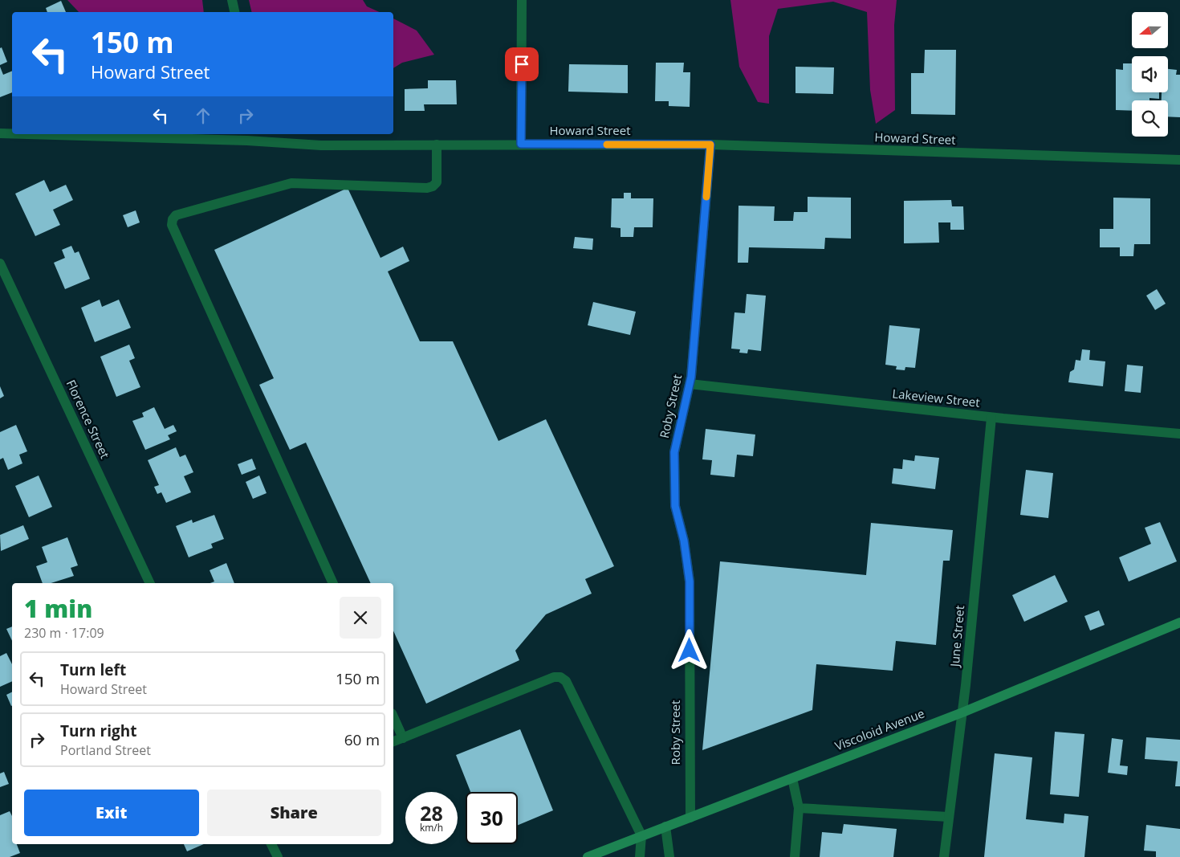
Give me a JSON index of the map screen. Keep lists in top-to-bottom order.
{
  "streets": {
    "main road": ["Viscoloid Avenue"],
    "street": [
      "Howard Street",
      "Lakeview Street",
      "Roby Street",
      "Florence Street",
      "June Street"
    ]
  },
  "crossings": [
    ["Howard Street", "Roby Street"],
    ["Lakeview Street", "Roby Street"],
    ["Lakeview Street", "June Street"],
    ["Roby Street", "Viscoloid Avenue"],
    ["June Street", "Viscoloid Avenue"]
  ],
  "north": "left",
  "page": {
    "turn": ["150 m", "Howard Street"],
    "heading": ["1 min", "230 m · 17:09"],
    "list": [
      {
        "name": "Turn left",
        "note": "Howard Street",
        "value": "150 m"
      },
      {
        "name": "Turn right",
        "note": "Portland Street",
        "value": "60 m"
      }
    ],
    "buttons": ["Exit", "Share"],
    "speed": "28 km/h",
    "limit": "30"
  }
}
